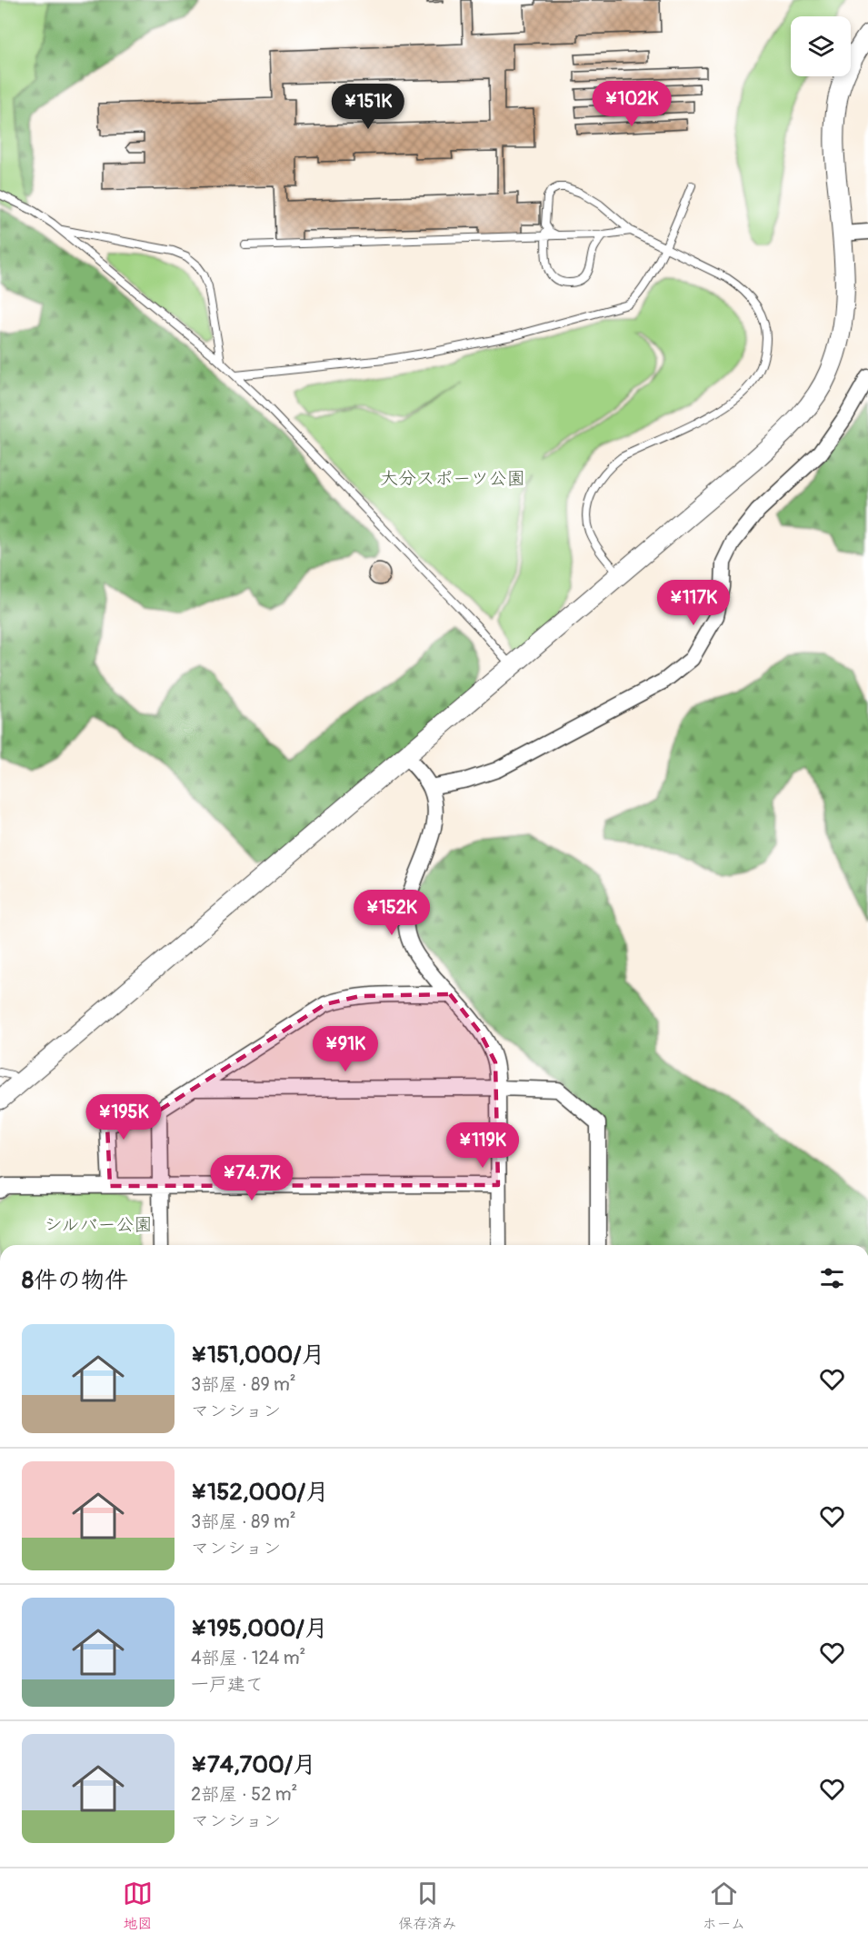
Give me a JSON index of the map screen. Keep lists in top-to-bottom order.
{
  "parks": ["大分スポーツ公園", "シルバー公園"],
  "page": {
    "price": [
      "¥102K",
      "¥151K",
      "¥117K",
      "¥152K",
      "¥91K",
      "¥195K",
      "¥119K",
      "¥74.7K"
    ],
    "heading": "8件の物件",
    "list": [
      {
        "name": "¥151,000/月",
        "note": "3部屋 · 89 m² · マンション"
      },
      {
        "name": "¥152,000/月",
        "note": "3部屋 · 89 m² · マンション"
      },
      {
        "name": "¥195,000/月",
        "note": "4部屋 · 124 m² · 一戸建て"
      },
      {
        "name": "¥74,700/月",
        "note": "2部屋 · 52 m² · マンション"
      }
    ],
    "tabs": ["地図", "保存済み", "ホーム"]
  }
}
